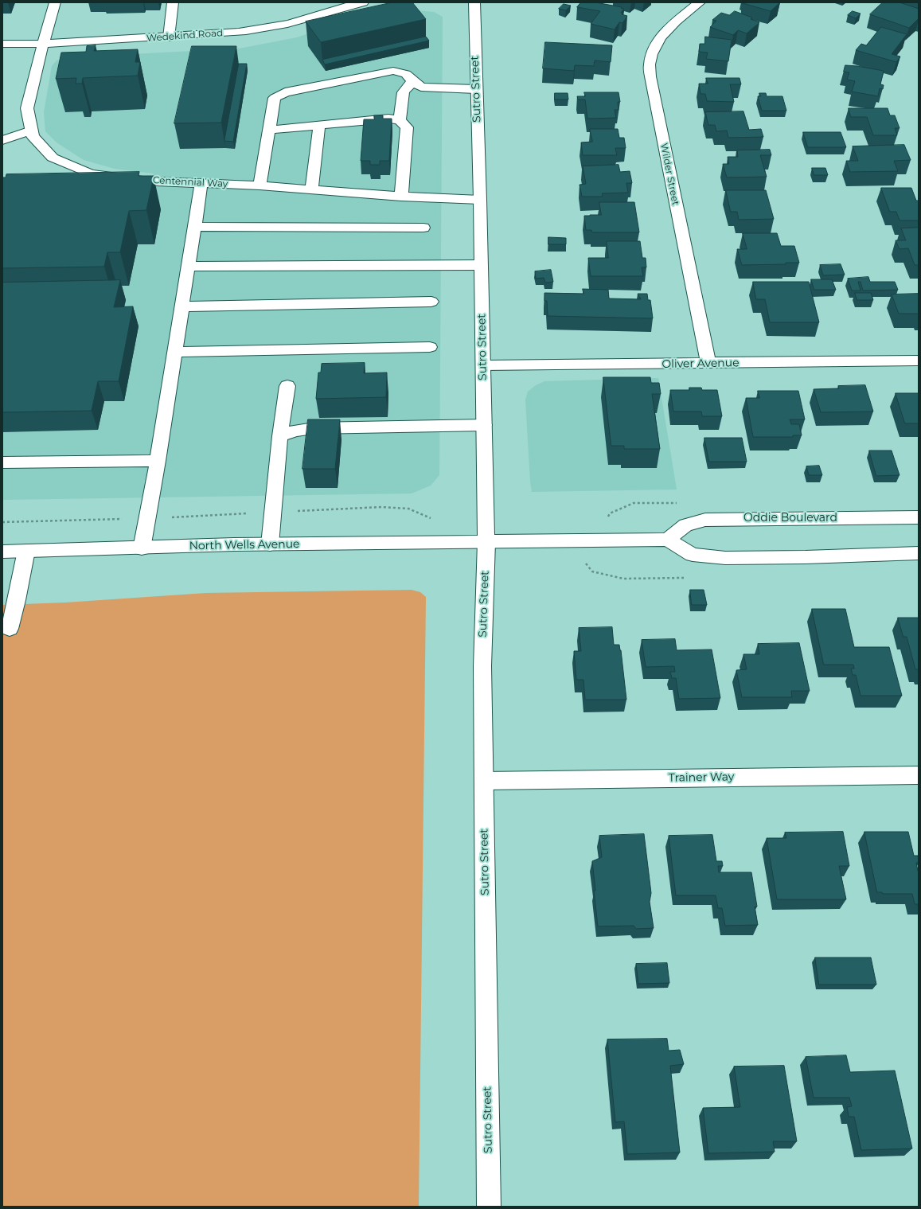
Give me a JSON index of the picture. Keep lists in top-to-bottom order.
{
  "streets": {
    "street": [
      "Wedekind Road",
      "Sutro Street",
      "Wilder Street",
      "Centennial Way",
      "Oliver Avenue",
      "Oddie Boulevard",
      "North Wells Avenue",
      "Trainer Way"
    ]
  },
  "crossings": [
    ["Wedekind Road", "Centennial Way"],
    ["Sutro Street", "Centennial Way"],
    ["Sutro Street", "Oliver Avenue"],
    ["Sutro Street", "North Wells Avenue"],
    ["Sutro Street", "Trainer Way"],
    ["Wilder Street", "Oliver Avenue"]
  ]
}
